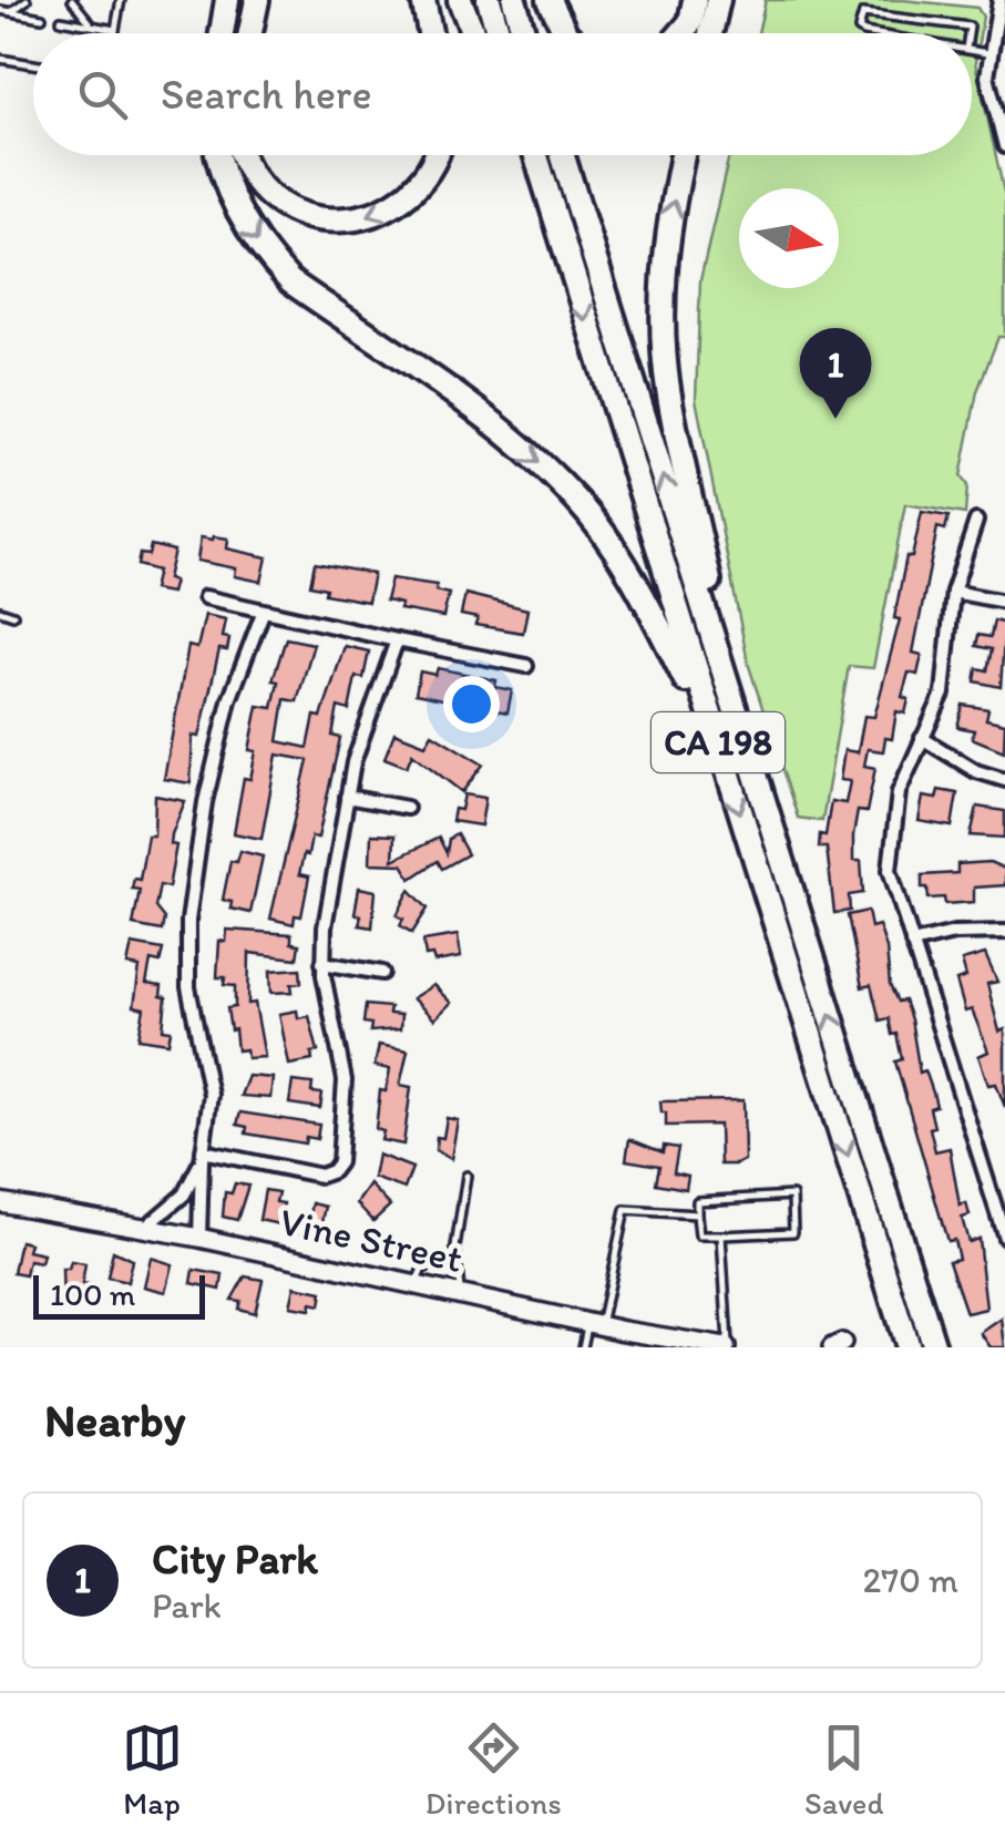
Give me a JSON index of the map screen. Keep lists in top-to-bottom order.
{
  "streets": {
    "highway": ["CA 198"],
    "street": ["Vine Street"]
  },
  "scale_bar": "100 m",
  "north": "right",
  "page": {
    "search": "Search here",
    "pins": "1",
    "scale": "100 m",
    "heading": "Nearby",
    "list": [
      {
        "mark": "1",
        "name": "City Park",
        "note": "Park",
        "value": "270 m"
      }
    ],
    "nav": ["Map", "Directions", "Saved"]
  }
}
